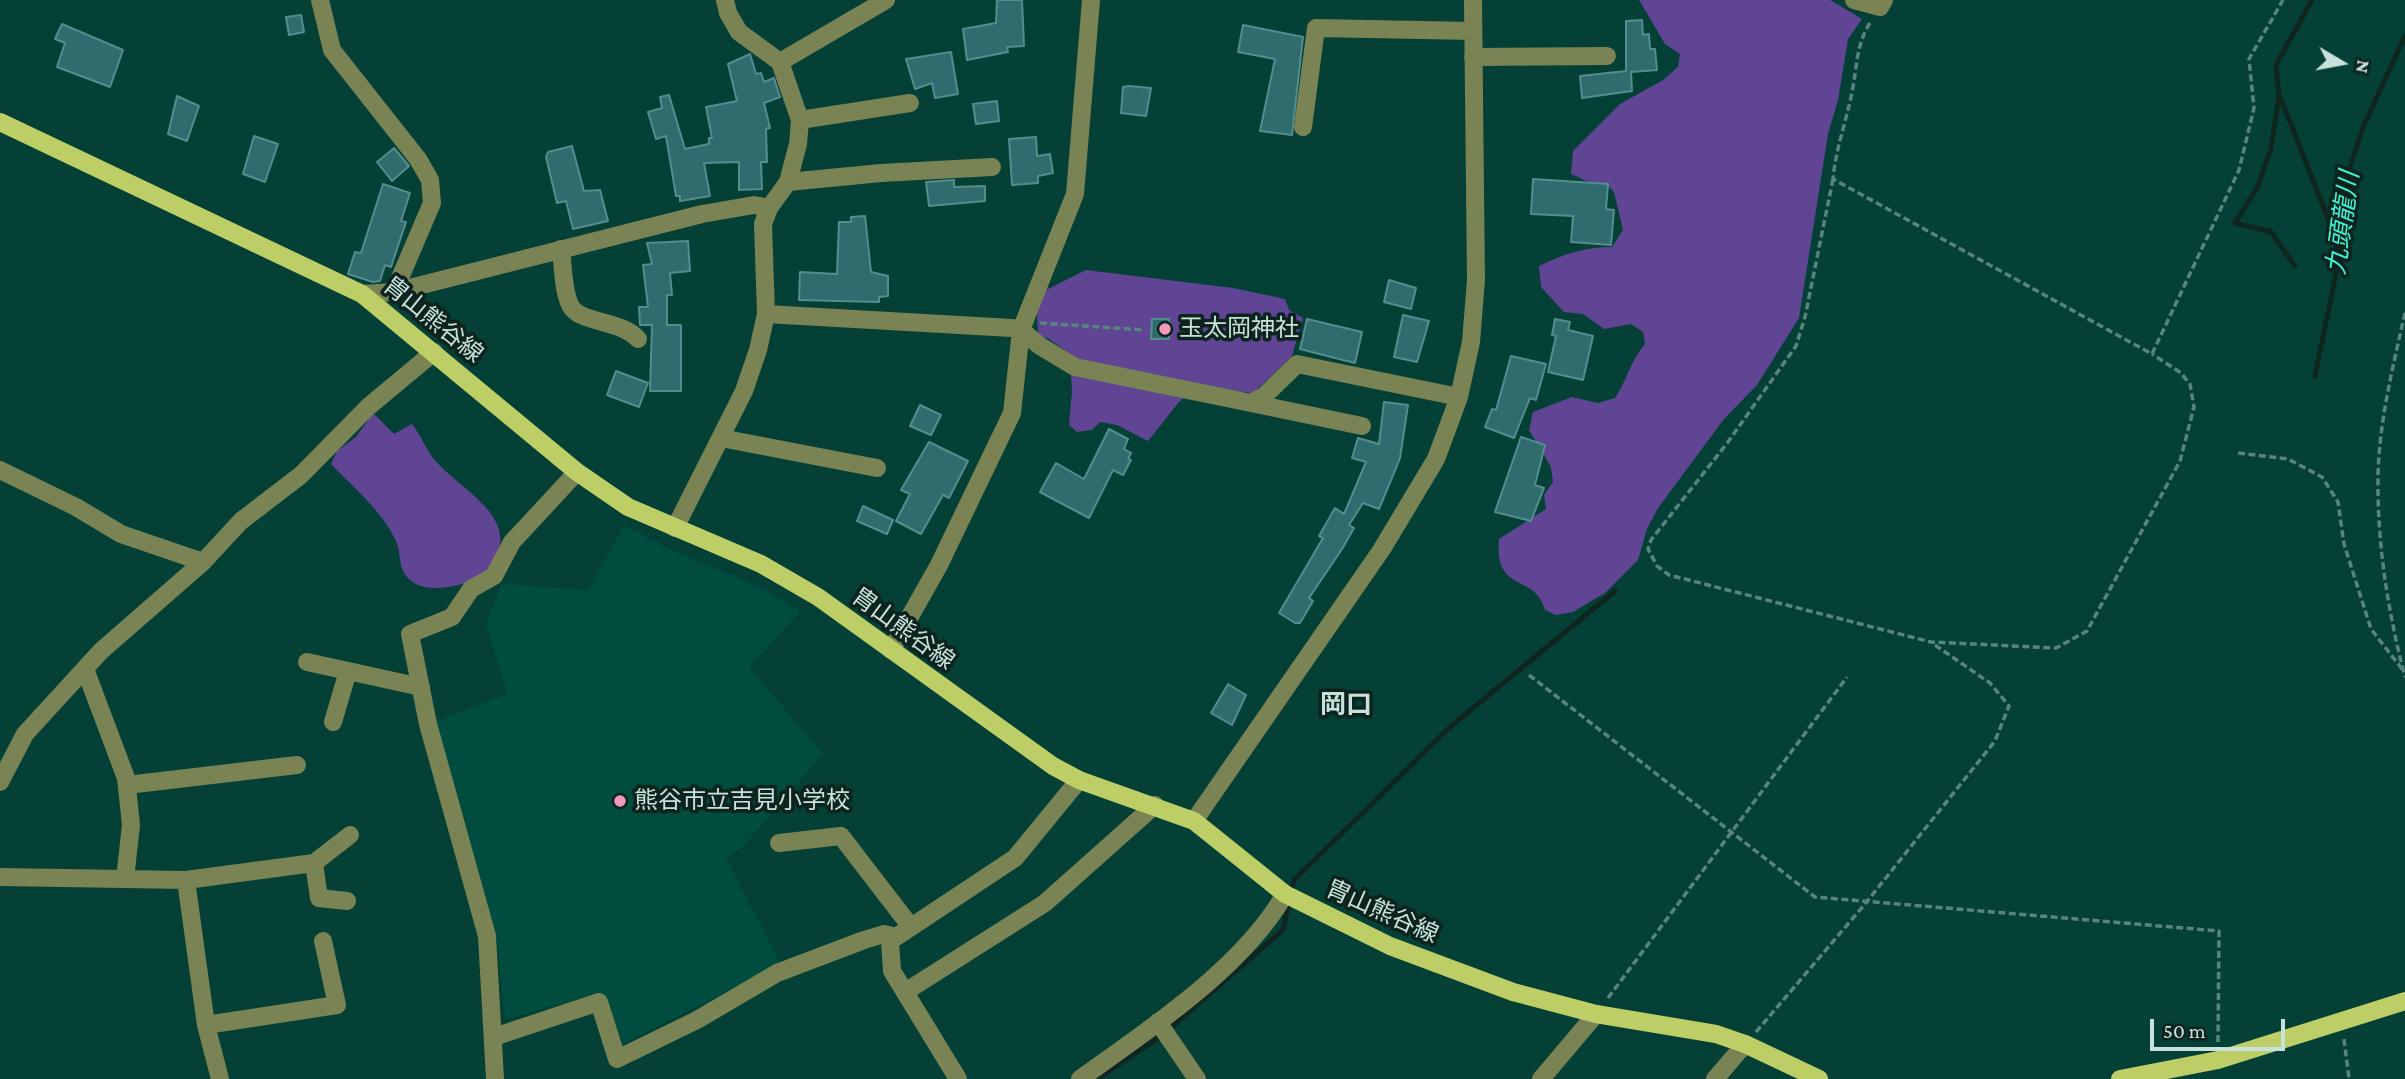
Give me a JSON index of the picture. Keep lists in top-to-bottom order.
{
  "streets": {
    "main road": ["胄山熊谷線"]
  },
  "districts": ["岡口"],
  "water": ["九頭龍川"],
  "places": ["玉太岡神社", "熊谷市立吉見小学校"],
  "scale_bar": "50 m",
  "north": "right"
}
